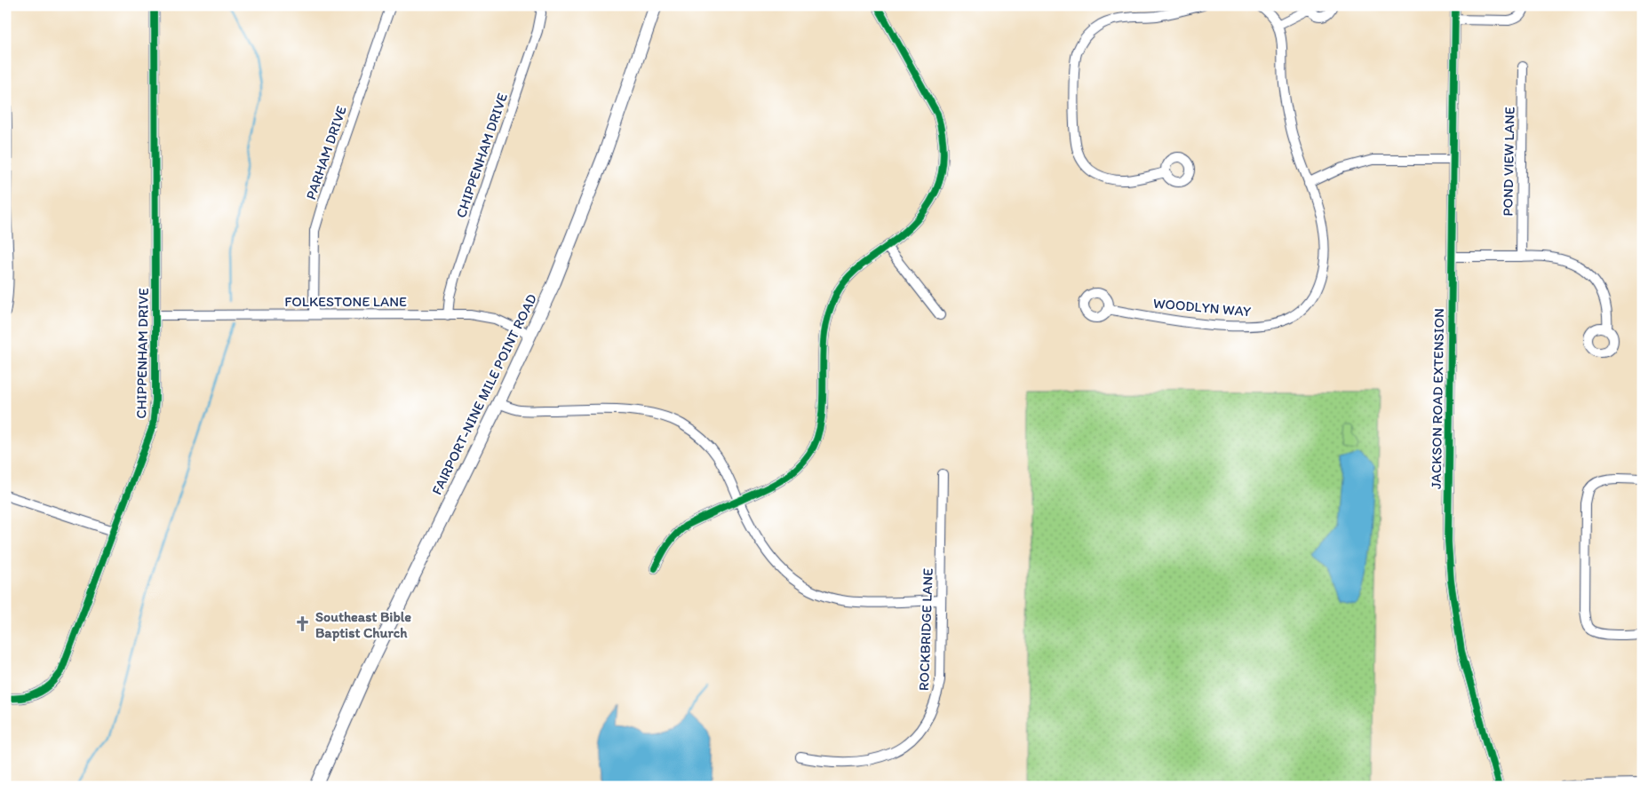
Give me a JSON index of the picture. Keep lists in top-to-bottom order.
{
  "streets": {
    "main road": ["FAIRPORT-NINE MILE POINT ROAD"],
    "street": [
      "PARHAM DRIVE",
      "CHIPPENHAM DRIVE",
      "POND VIEW LANE",
      "FOLKESTONE LANE",
      "WOODLYN WAY",
      "JACKSON ROAD EXTENSION",
      "ROCKBRIDGE LANE"
    ]
  },
  "crossings": [
    ["PARHAM DRIVE", "FOLKESTONE LANE"],
    ["CHIPPENHAM DRIVE", "FOLKESTONE LANE"],
    ["FOLKESTONE LANE", "FAIRPORT-NINE MILE POINT ROAD"]
  ],
  "places": {
    "church": ["Southeast Bible Baptist Church"]
  }
}
